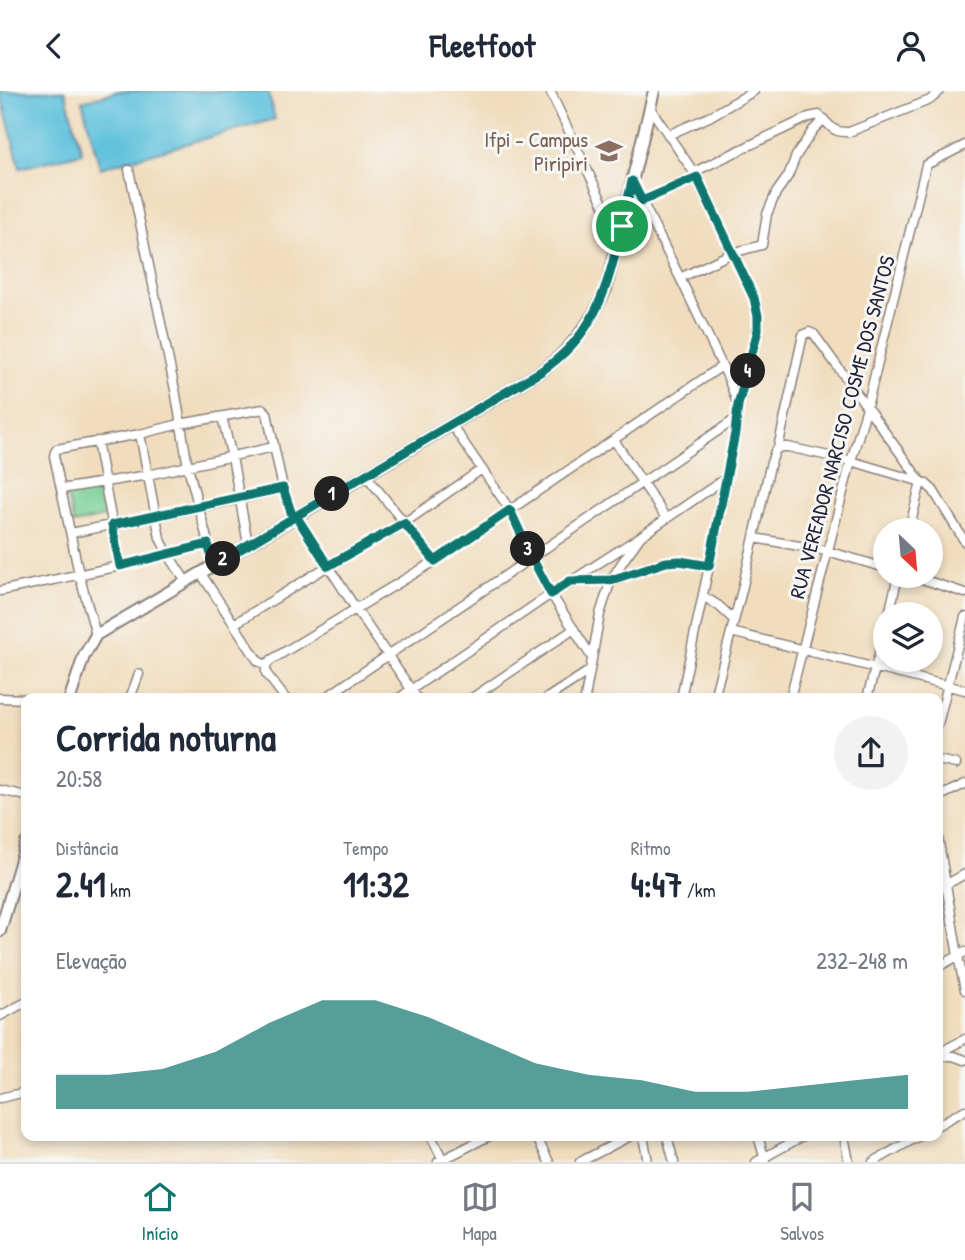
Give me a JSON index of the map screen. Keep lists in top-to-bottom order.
{
  "streets": {
    "street": ["RUA VEREADOR NARCISO COSME DOS SANTOS"]
  },
  "places": {
    "school or university": ["Ifpi - Campus Piripiri"]
  },
  "north": "bottom right",
  "page": {
    "header": "Fleetfoot",
    "pins": [
      "4",
      "1",
      "3",
      "2"
    ],
    "heading": ["Corrida noturna", "20:58"],
    "stats": [
      ["Distância", "2.41 km"],
      ["Tempo", "11:32"],
      ["Ritmo", "4:47 /km"]
    ],
    "chart": ["Elevação", "232–248 m"],
    "tabs": ["Início", "Mapa", "Salvos"]
  }
}
